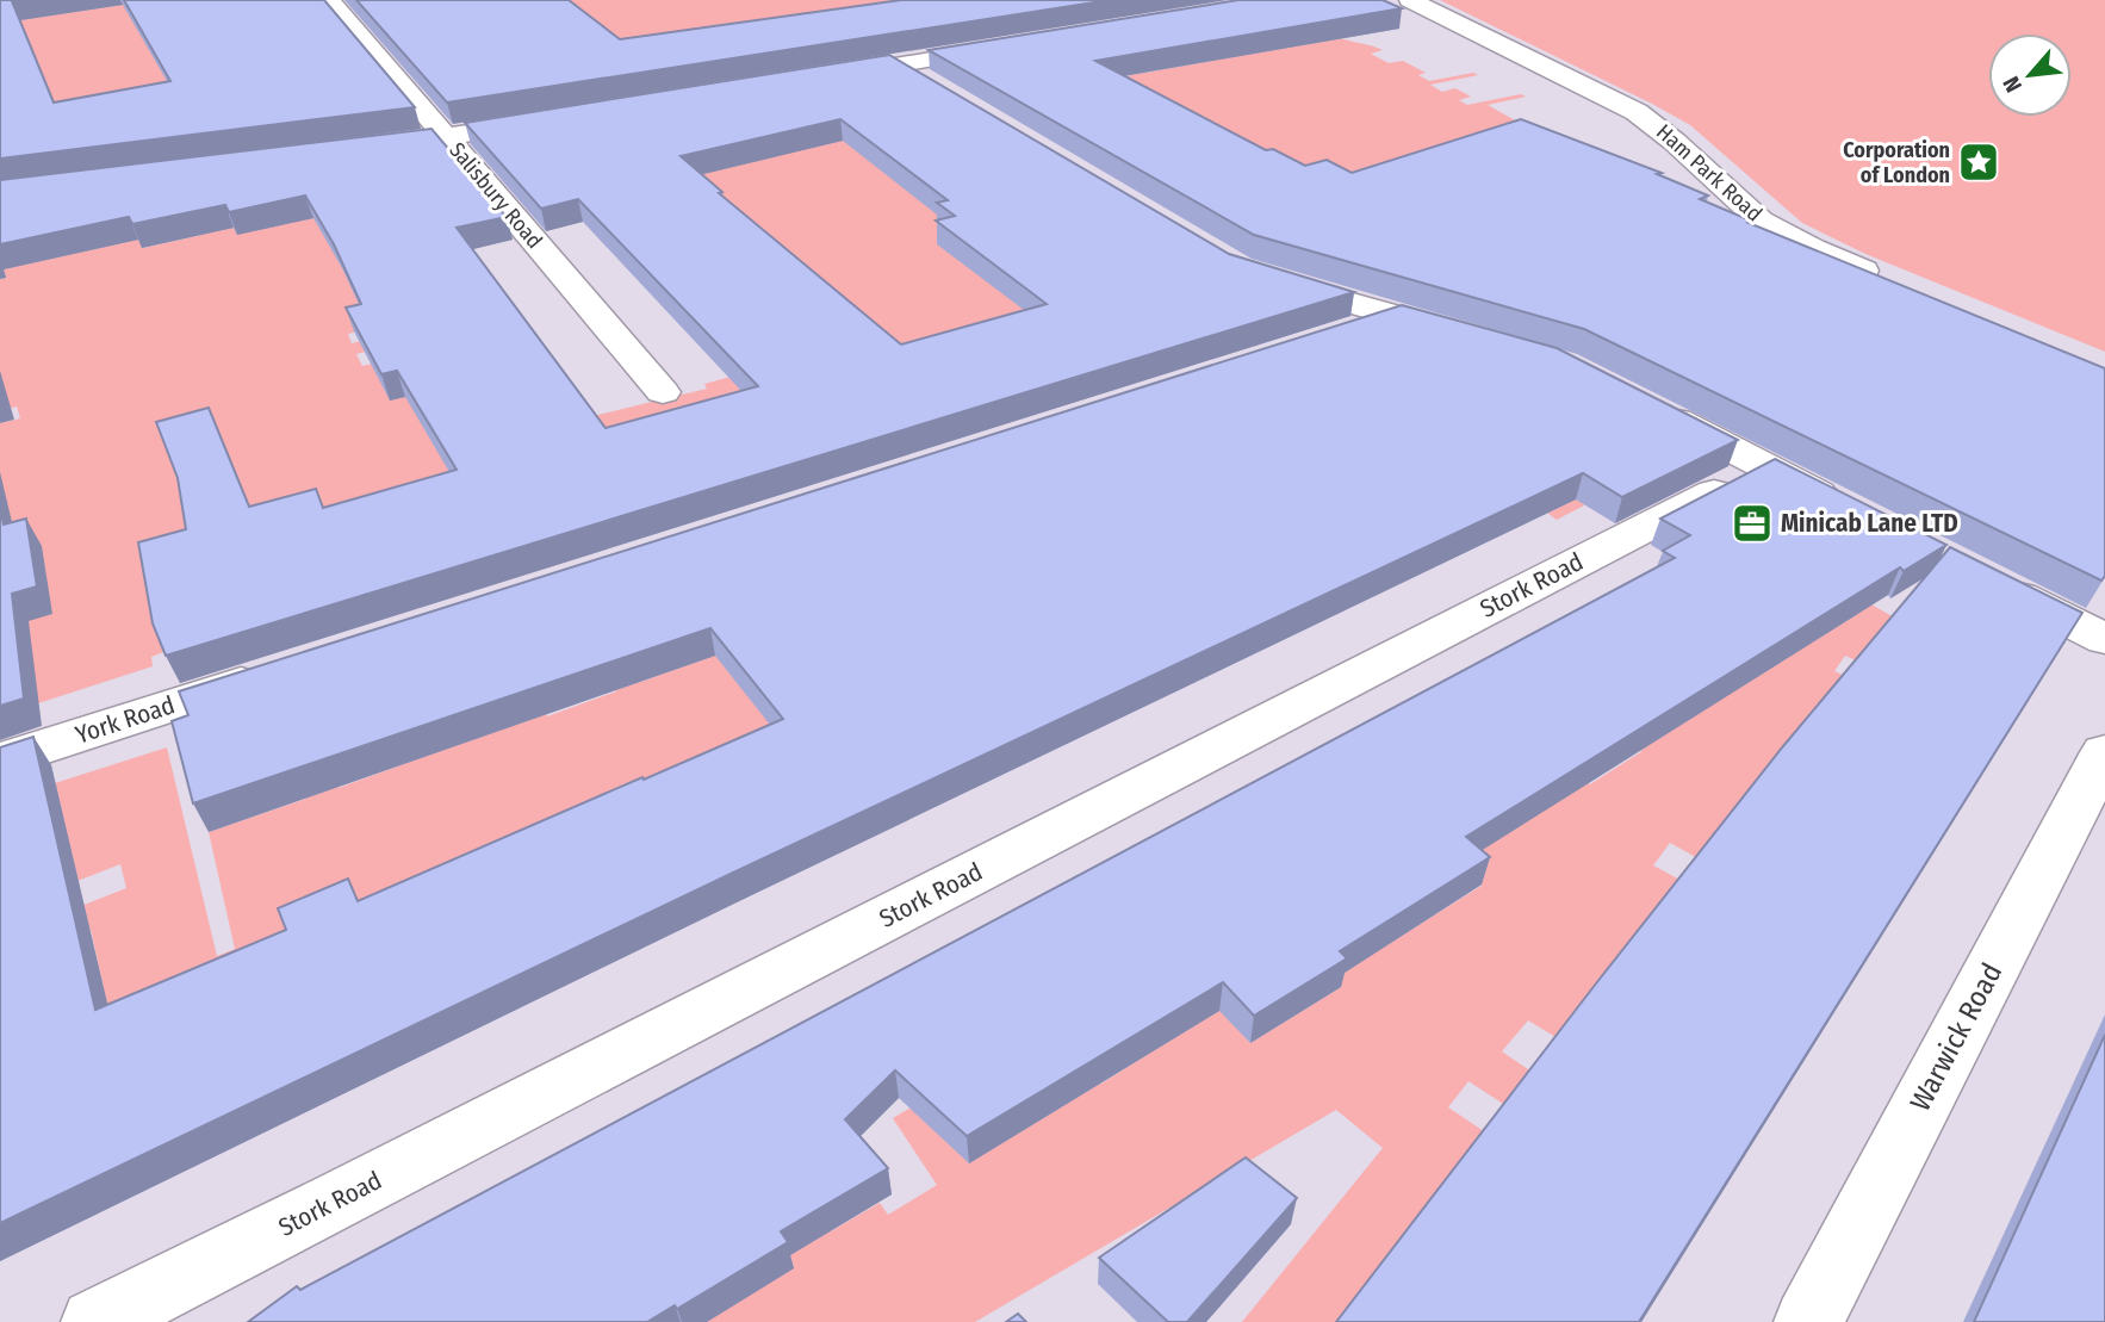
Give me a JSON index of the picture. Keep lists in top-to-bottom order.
{
  "streets": {
    "street": [
      "Ham Park Road",
      "Salisbury Road",
      "Stork Road",
      "York Road",
      "Warwick Road"
    ]
  },
  "places": {
    "place": ["Corporation of London"],
    "office": ["Minicab Lane LTD"]
  },
  "north": "bottom left"
}
